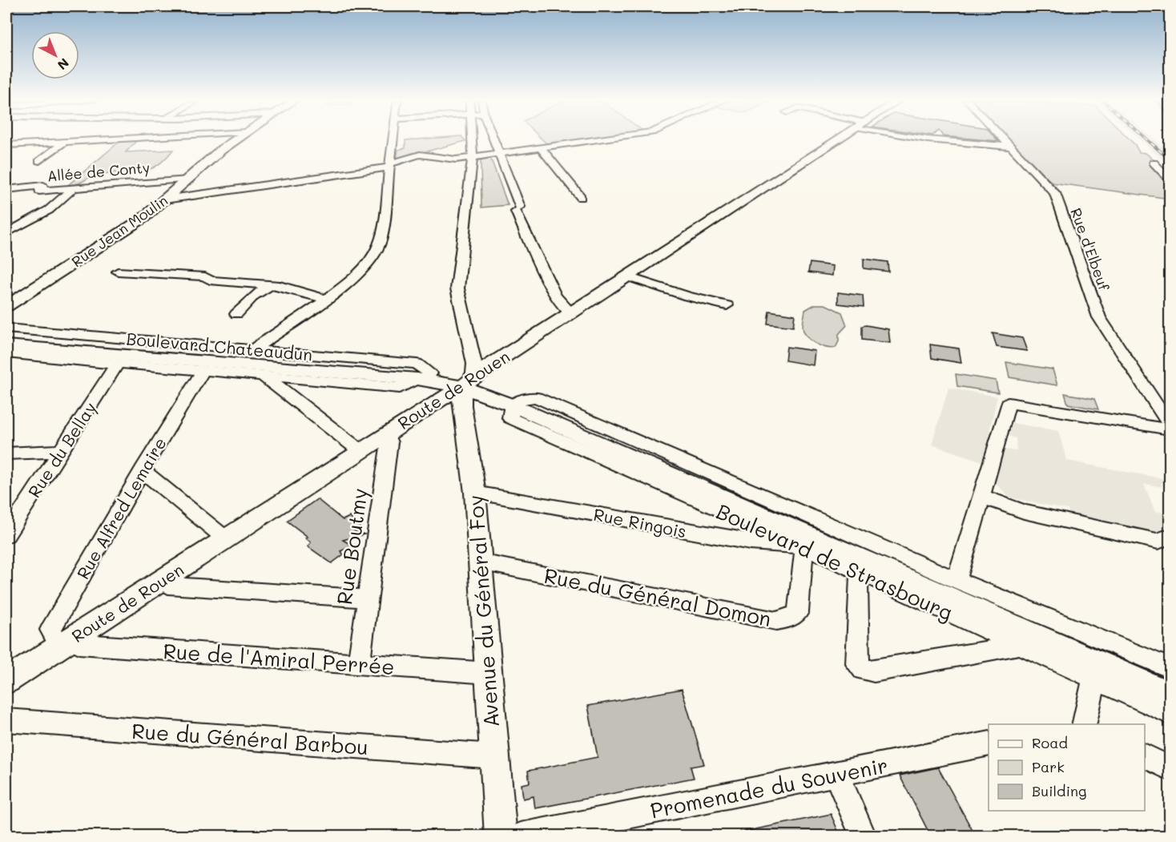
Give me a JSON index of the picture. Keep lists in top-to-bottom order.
{
  "streets": {
    "main road": [
      "Rue Jean Moulin",
      "Boulevard Chateaudun",
      "Route de Rouen",
      "Boulevard de Strasbourg",
      "Avenue du Général Foy"
    ],
    "street": [
      "Allée de Conty",
      "Rue d'Elbeuf",
      "Rue du Bellay",
      "Rue Alfred Lemaire",
      "Rue Ringois",
      "Rue Boutmy",
      "Rue du Général Domon",
      "Rue de l'Amiral Perrée",
      "Rue du Général Barbou",
      "Promenade du Souvenir"
    ]
  },
  "crossings": [
    ["Allée de Conty", "Rue Jean Moulin"],
    ["Boulevard Chateaudun", "Route de Rouen"],
    ["Boulevard Chateaudun", "Rue du Bellay"],
    ["Boulevard Chateaudun", "Rue Alfred Lemaire"],
    ["Boulevard Chateaudun", "Boulevard de Strasbourg"],
    ["Boulevard Chateaudun", "Avenue du Général Foy"],
    ["Route de Rouen", "Rue Alfred Lemaire"],
    ["Route de Rouen", "Rue Boutmy"],
    ["Route de Rouen", "Boulevard de Strasbourg"],
    ["Route de Rouen", "Avenue du Général Foy"],
    ["Route de Rouen", "Rue de l'Amiral Perrée"],
    ["Rue Alfred Lemaire", "Rue de l'Amiral Perrée"],
    ["Rue Ringois", "Boulevard de Strasbourg"],
    ["Rue Ringois", "Rue du Général Domon"],
    ["Rue Ringois", "Avenue du Général Foy"],
    ["Rue Boutmy", "Rue de l'Amiral Perrée"],
    ["Boulevard de Strasbourg", "Rue du Général Domon"],
    ["Boulevard de Strasbourg", "Avenue du Général Foy"],
    ["Rue du Général Domon", "Avenue du Général Foy"],
    ["Avenue du Général Foy", "Rue de l'Amiral Perrée"],
    ["Avenue du Général Foy", "Rue du Général Barbou"]
  ],
  "legend": ["Road", "Park", "Building"],
  "north": "bottom right"
}
